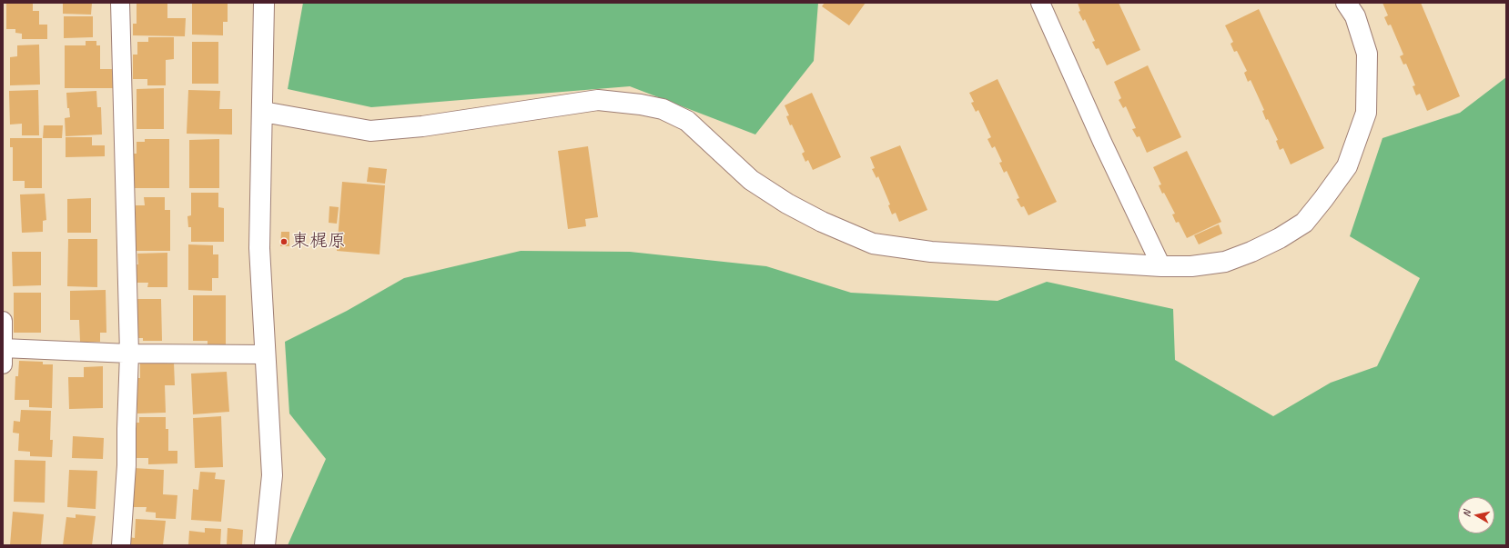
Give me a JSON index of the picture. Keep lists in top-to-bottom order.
{
  "places": ["東梶原"],
  "north": "left"
}
